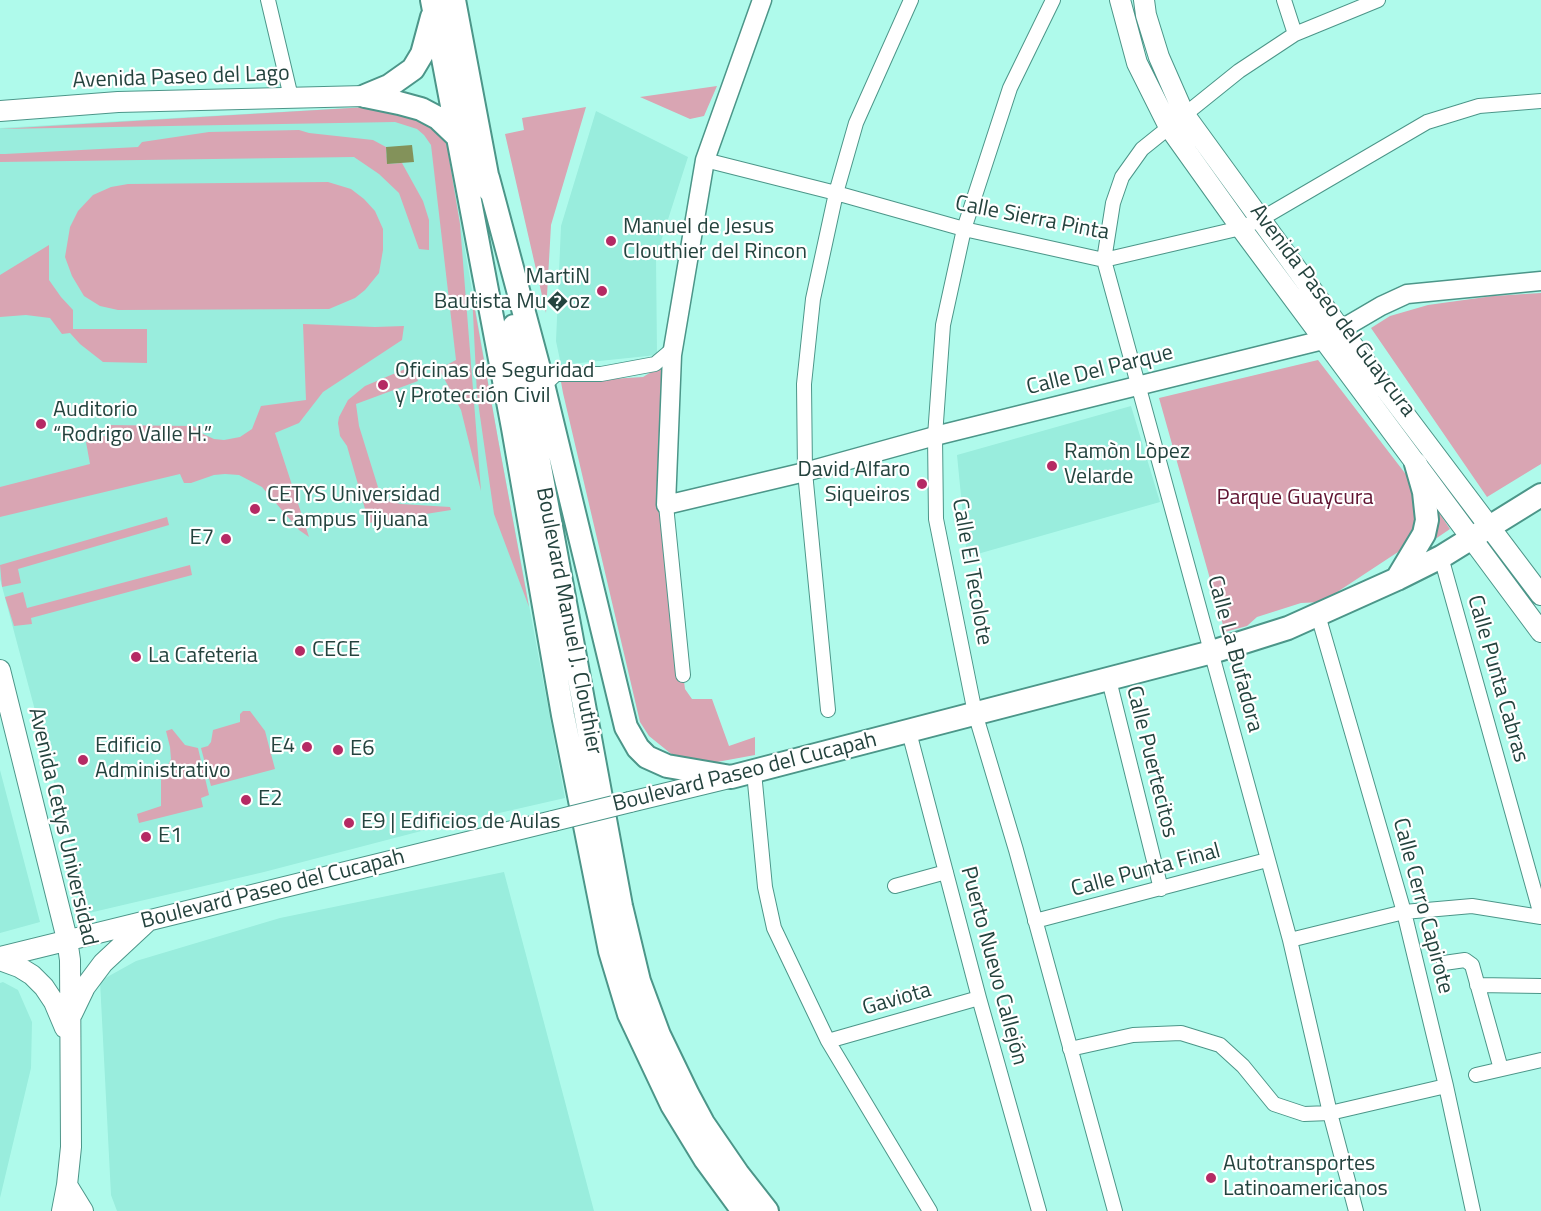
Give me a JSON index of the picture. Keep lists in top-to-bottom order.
{
  "streets": {
    "main road": [
      "Avenida Paseo del Lago",
      "Avenida Paseo del Guaycura",
      "Boulevard Manuel J. Clouthier",
      "Boulevard Paseo del Cucapah",
      "Avenida Cetys Universidad"
    ],
    "street": [
      "Calle Sierra Pinta",
      "Calle Del Parque",
      "Calle El Tecolote",
      "Calle La Bufadora",
      "Calle Punta Cabras",
      "Calle Puertecitos",
      "Calle Punta Final",
      "Calle Cerro Capirote",
      "Puerto Nuevo Callejón",
      "Gaviota"
    ]
  },
  "crossings": [
    ["Calle Sierra Pinta", "Avenida Paseo del Guaycura"],
    ["Calle Sierra Pinta", "Calle El Tecolote"],
    ["Calle Sierra Pinta", "Calle La Bufadora"],
    ["Avenida Paseo del Guaycura", "Calle Del Parque"],
    ["Avenida Paseo del Guaycura", "Calle La Bufadora"],
    ["Avenida Paseo del Guaycura", "Boulevard Paseo del Cucapah"],
    ["Calle Del Parque", "Calle El Tecolote"],
    ["Calle Del Parque", "Calle La Bufadora"],
    ["Calle El Tecolote", "Boulevard Paseo del Cucapah"],
    ["Calle El Tecolote", "Calle Punta Final"],
    ["Calle La Bufadora", "Boulevard Paseo del Cucapah"],
    ["Calle La Bufadora", "Calle Punta Final"],
    ["Calle Punta Cabras", "Boulevard Paseo del Cucapah"],
    ["Calle Puertecitos", "Boulevard Paseo del Cucapah"],
    ["Calle Puertecitos", "Calle Punta Final"],
    ["Boulevard Paseo del Cucapah", "Avenida Cetys Universidad"],
    ["Boulevard Paseo del Cucapah", "Calle Cerro Capirote"],
    ["Boulevard Paseo del Cucapah", "Puerto Nuevo Callejón"],
    ["Puerto Nuevo Callejón", "Gaviota"]
  ],
  "parks": ["Parque Guaycura"],
  "places": [
    "Manuel de Jesus Clouthier del Rincon",
    "MartiN Bautista Mu�oz",
    "Oficinas de Seguridad y Protección Civil",
    "Auditorio “Rodrigo Valle H.”",
    "Ramòn Lòpez Velarde",
    "David Alfaro Siqueiros",
    "CETYS Universidad - Campus Tijuana",
    "E7",
    "CECE",
    "La Cafeteria",
    "E4",
    "E6",
    "Edificio Administrativo",
    "E2",
    "E9 | Edificios de Aulas",
    "E1",
    "Autotransportes Latinoamericanos"
  ]
}
